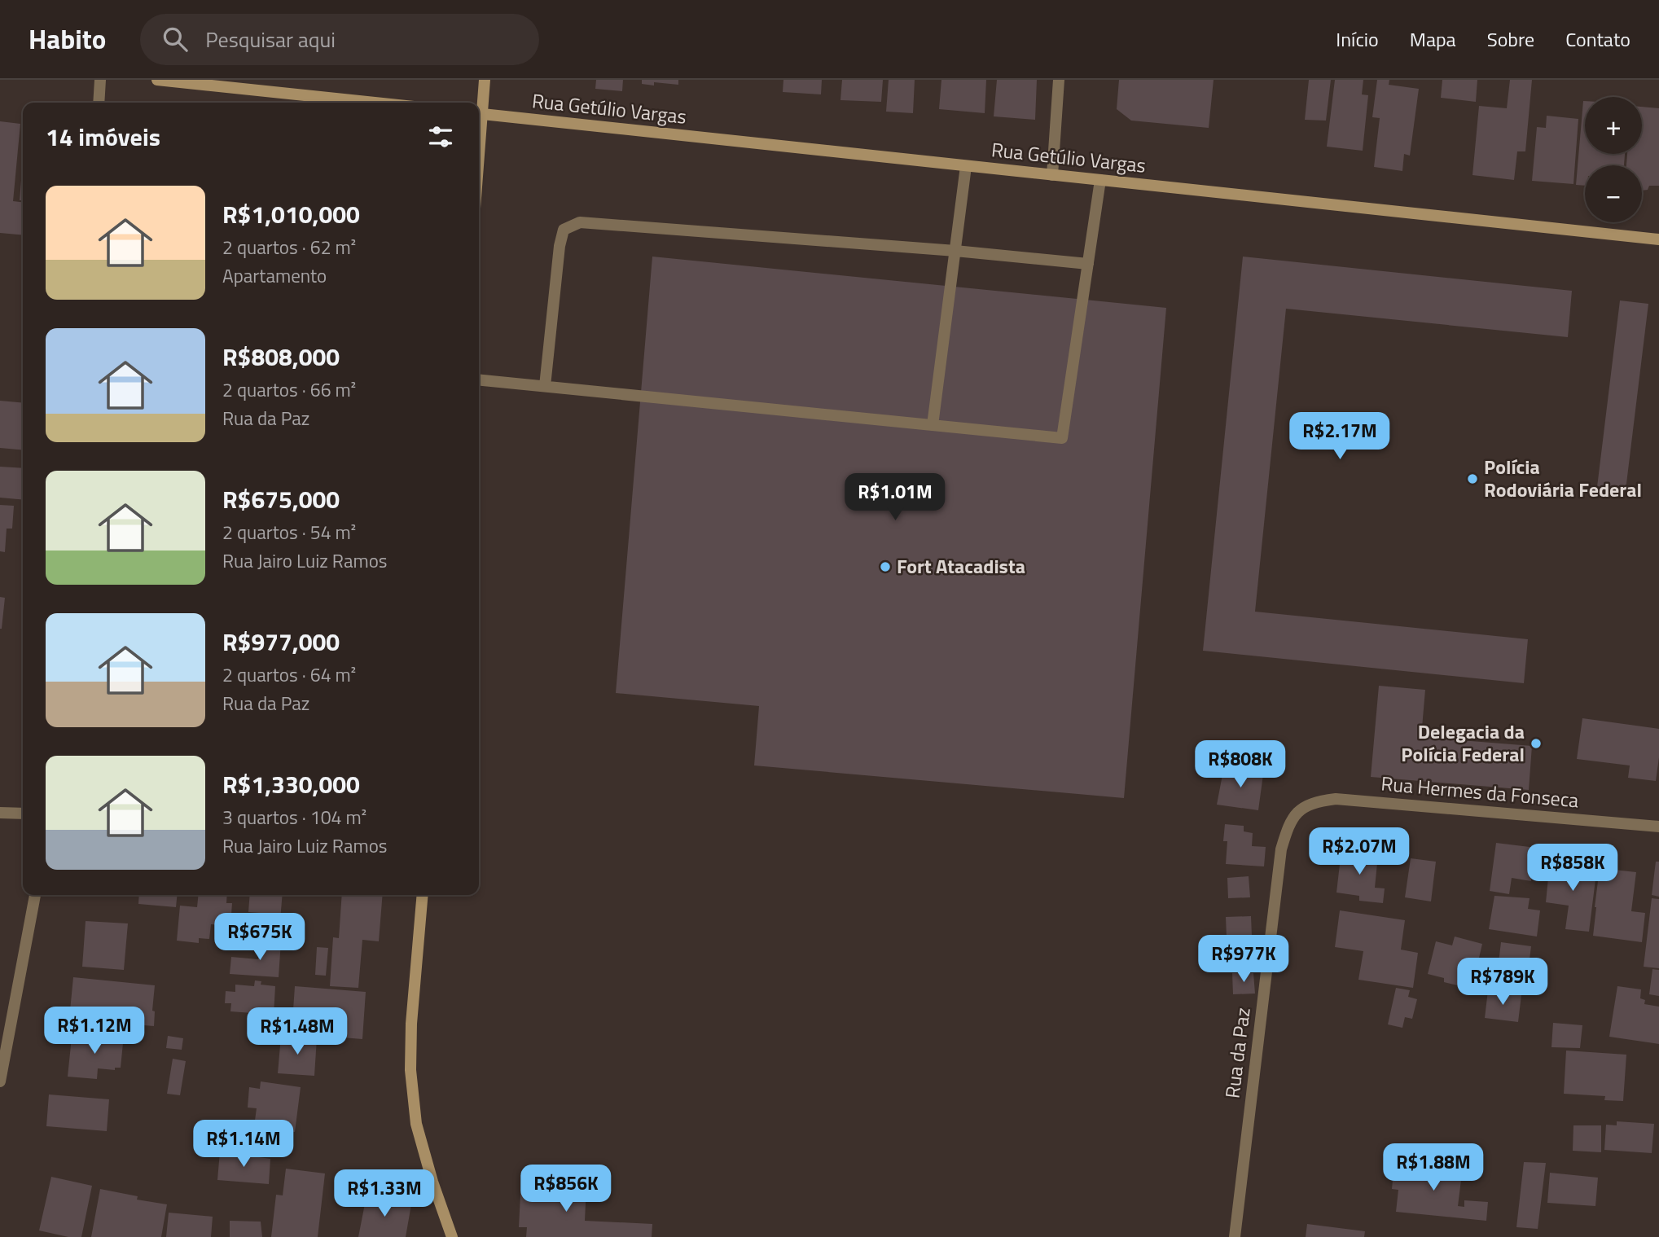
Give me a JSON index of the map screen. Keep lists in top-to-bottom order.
{
  "streets": {
    "street": ["Rua Getúlio Vargas", "Rua Hermes da Fonseca", "Rua da Paz"]
  },
  "crossings": [
    ["Rua Hermes da Fonseca", "Rua da Paz"]
  ],
  "places": ["Polícia Rodoviária Federal", "Fort Atacadista", "Delegacia da Polícia Federal"],
  "page": {
    "header": "Habito",
    "search": "Pesquisar aqui",
    "nav": [
      "Início",
      "Mapa",
      "Sobre",
      "Contato"
    ],
    "map_buttons": ["+", "−"],
    "heading": "14 imóveis",
    "list": [
      {
        "name": "R$1,010,000",
        "note": "2 quartos · 62 m² · Apartamento"
      },
      {
        "name": "R$808,000",
        "note": "2 quartos · 66 m² · Rua da Paz"
      },
      {
        "name": "R$675,000",
        "note": "2 quartos · 54 m² · Rua Jairo Luiz Ramos"
      },
      {
        "name": "R$977,000",
        "note": "2 quartos · 64 m² · Rua da Paz"
      },
      {
        "name": "R$1,330,000",
        "note": "3 quartos · 104 m² · Rua Jairo Luiz Ramos"
      }
    ],
    "price": [
      "R$2.17M",
      "R$1.01M",
      "R$808K",
      "R$2.07M",
      "R$858K",
      "R$675K",
      "R$977K",
      "R$789K",
      "R$1.12M",
      "R$1.48M",
      "R$1.14M",
      "R$1.88M",
      "R$856K",
      "R$1.33M"
    ]
  }
}
